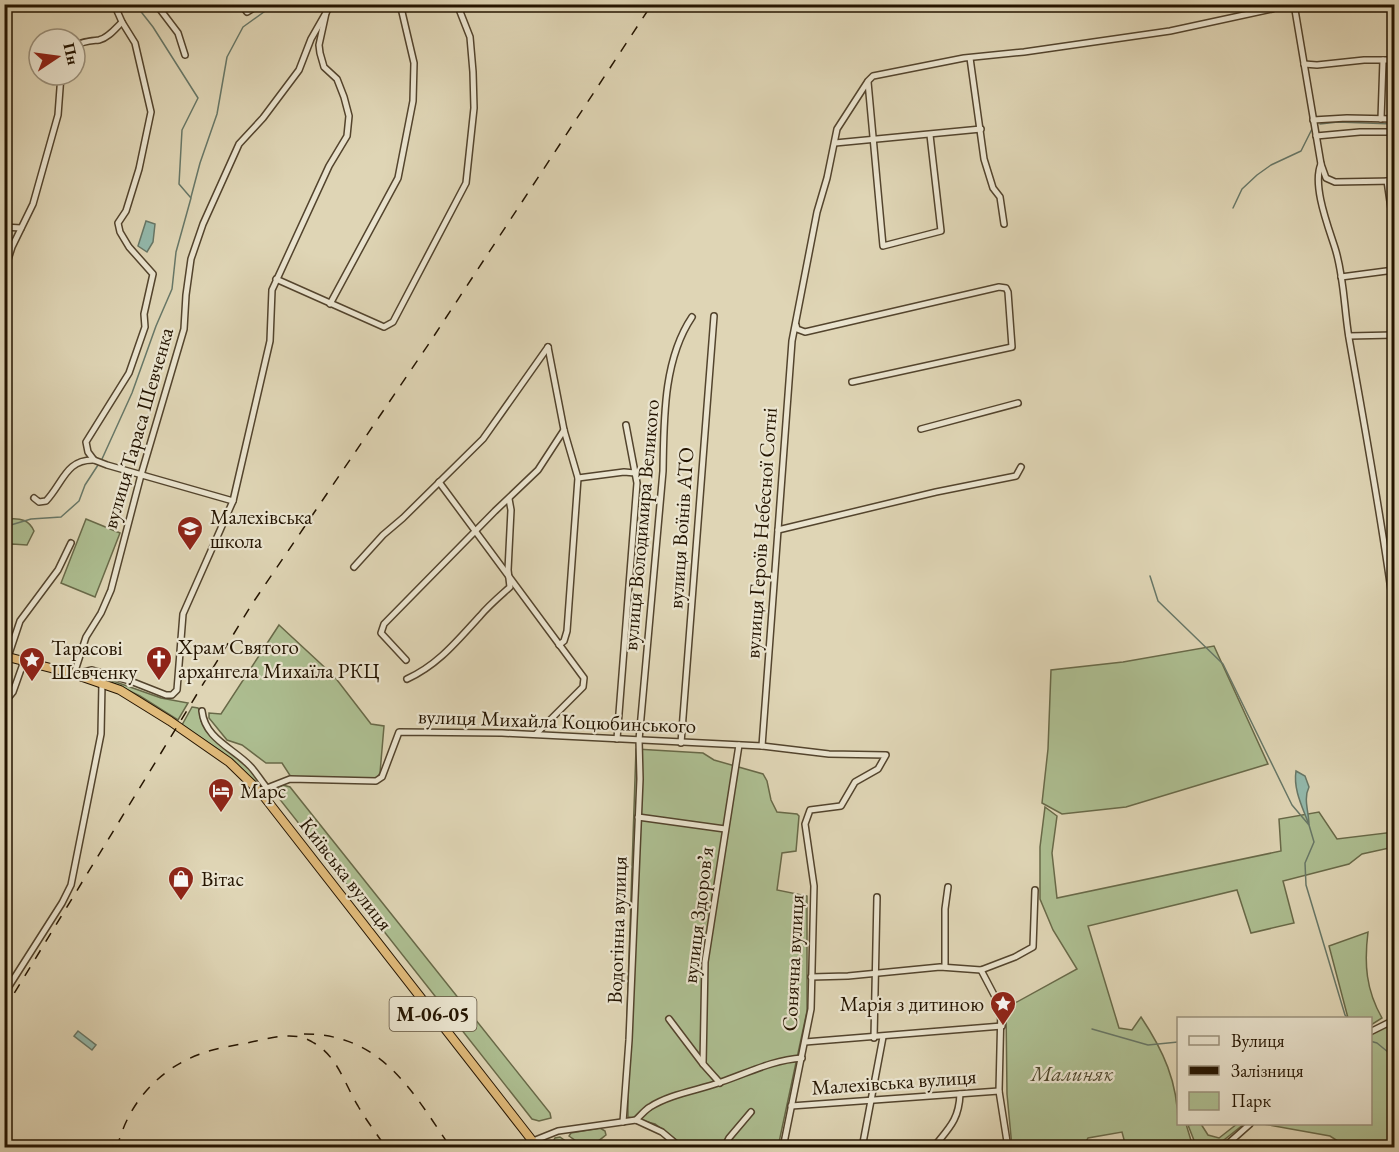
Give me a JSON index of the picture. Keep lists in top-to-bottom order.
{
  "streets": {
    "highway": ["Київська вулиця", "М-06-05"],
    "street": [
      "вулиця Тараса Шевченка",
      "вулиця Володимира Великого",
      "вулиця Воїнів АТО",
      "вулиця Героїв Небесної Сотні",
      "вулиця Михайла Коцюбинського",
      "вулиця Здоровʼя",
      "Водогінна вулиця",
      "Сонячна вулиця",
      "Малехівська вулиця"
    ]
  },
  "crossings": [
    ["вулиця Тараса Шевченка", "Київська вулиця"],
    ["вулиця Володимира Великого", "вулиця Михайла Коцюбинського"],
    ["вулиця Володимира Великого", "Водогінна вулиця"],
    ["вулиця Воїнів АТО", "вулиця Михайла Коцюбинського"],
    ["вулиця Героїв Небесної Сотні", "вулиця Михайла Коцюбинського"],
    ["вулиця Михайла Коцюбинського", "Київська вулиця"],
    ["вулиця Михайла Коцюбинського", "вулиця Здоровʼя"],
    ["вулиця Михайла Коцюбинського", "Водогінна вулиця"],
    ["вулиця Михайла Коцюбинського", "Сонячна вулиця"],
    ["Сонячна вулиця", "Малехівська вулиця"]
  ],
  "parks": ["Малиняк"],
  "places": {
    "school or university": ["Малехівська школа"],
    "church": ["Храм Святого архангела Михаїла РКЦ"],
    "place": ["Тарасові Шевченку", "Марія з дитиною"],
    "hotel": ["Марс"],
    "shop": ["Вітас"]
  },
  "legend": ["Вулиця", "Залізниця", "Парк"],
  "north": "right"
}
